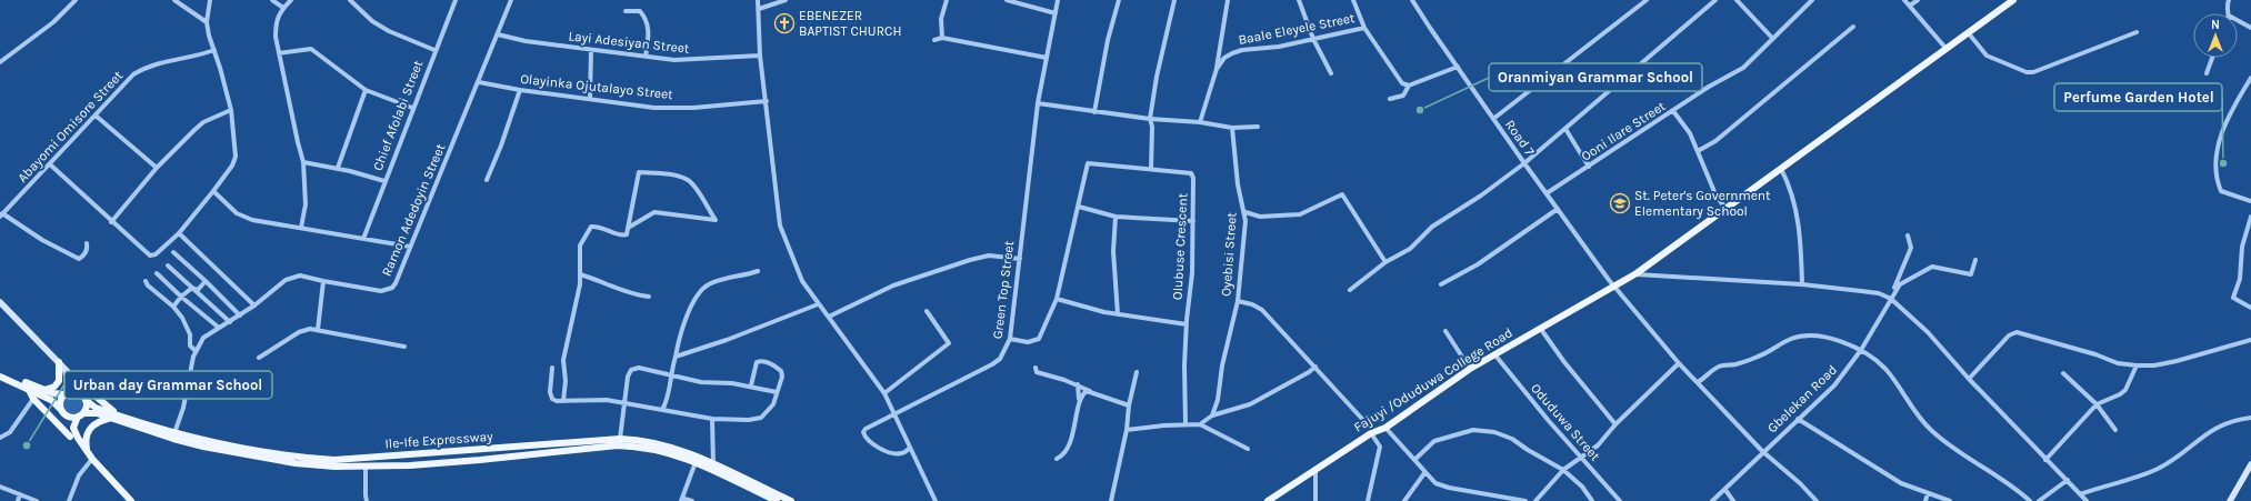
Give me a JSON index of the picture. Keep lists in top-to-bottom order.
{
  "streets": {
    "main road": ["Fajuyi /Oduduwa College Road", "Ile-Ife Expressway"],
    "street": [
      "Baale Eleyele Street",
      "Layi Adesiyan Street",
      "Olayinka Ojutalayo Street",
      "Chief Afolabi Street",
      "Abayomi Omisore Street",
      "Ooni Ilare Street",
      "Road 7",
      "Ramon Adedoyin Street",
      "Olubuse Crescent",
      "Oyebisi Street",
      "Green Top Street",
      "Gbelekan Road",
      "Oduduwa Street"
    ]
  },
  "crossings": [
    ["Layi Adesiyan Street", "Ramon Adedoyin Street"],
    ["Olayinka Ojutalayo Street", "Ramon Adedoyin Street"],
    ["Ooni Ilare Street", "Road 7"],
    ["Road 7", "Fajuyi /Oduduwa College Road"],
    ["Road 7", "Gbelekan Road"],
    ["Ramon Adedoyin Street", "Ile-Ife Expressway"],
    ["Olubuse Crescent", "Green Top Street"],
    ["Fajuyi /Oduduwa College Road", "Oduduwa Street"]
  ],
  "places": {
    "church": ["EBENEZER BAPTIST CHURCH"],
    "other": ["Oranmiyan Grammar School", "Perfume Garden Hotel", "Urban day Grammar School"],
    "school or university": ["St. Peter's Government Elementary School"]
  },
  "north": "top"
}
